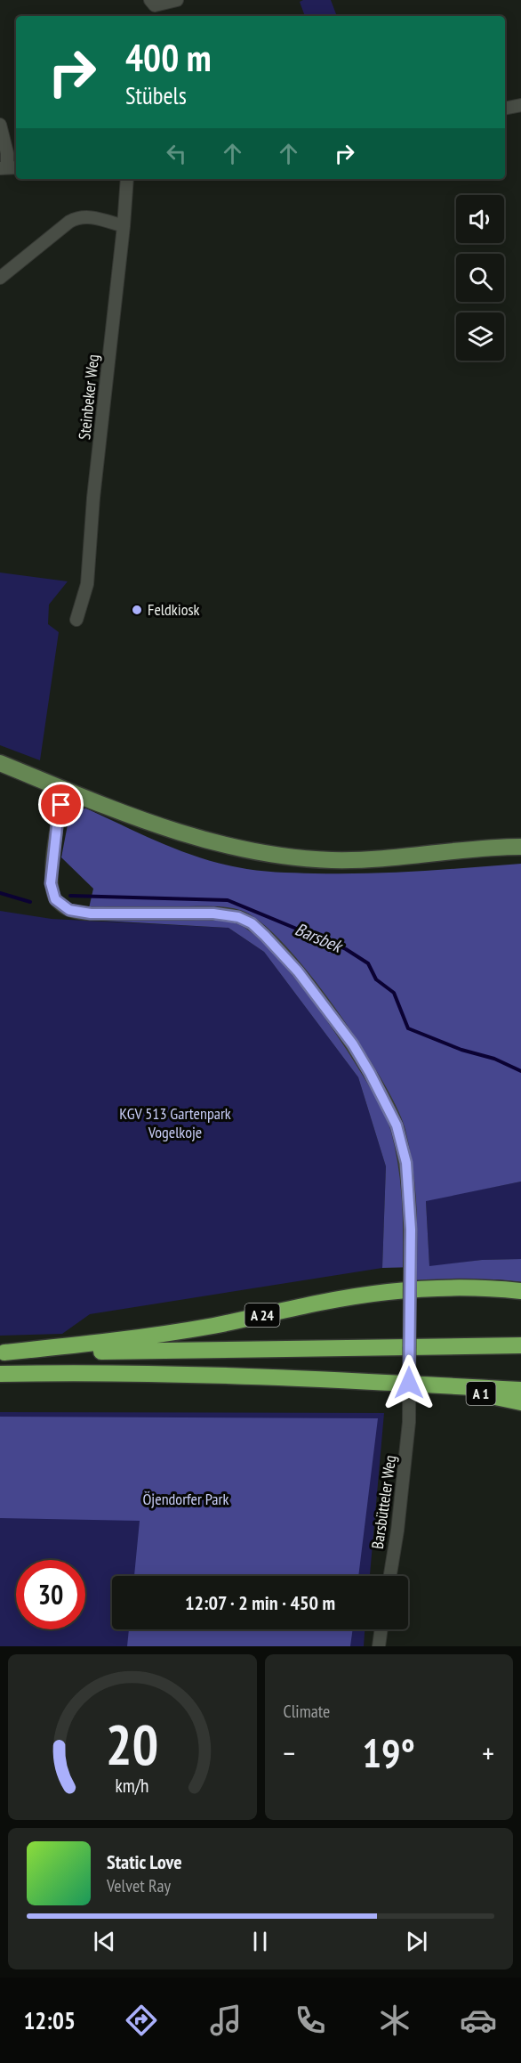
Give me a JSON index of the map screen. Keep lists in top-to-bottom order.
{
  "streets": {
    "highway": ["A 24", "A 1"],
    "street": ["Steinbeker Weg", "Barsbütteler Weg"]
  },
  "water": ["Barsbek"],
  "parks": ["KGV 513 Gartenpark Vogelkoje", "Öjendorfer Park"],
  "places": ["Feldkiosk"],
  "page": {
    "turn": ["400 m", "Stübels"],
    "limit": "30",
    "trip": "12:07 · 2 min · 450 m",
    "tile": "Climate",
    "heat": ["−", "19°", "+"],
    "song": ["Static Love", "Velvet Ray"],
    "tabs": "12:05",
    "gauge": ["20", "km/h"]
  }
}
